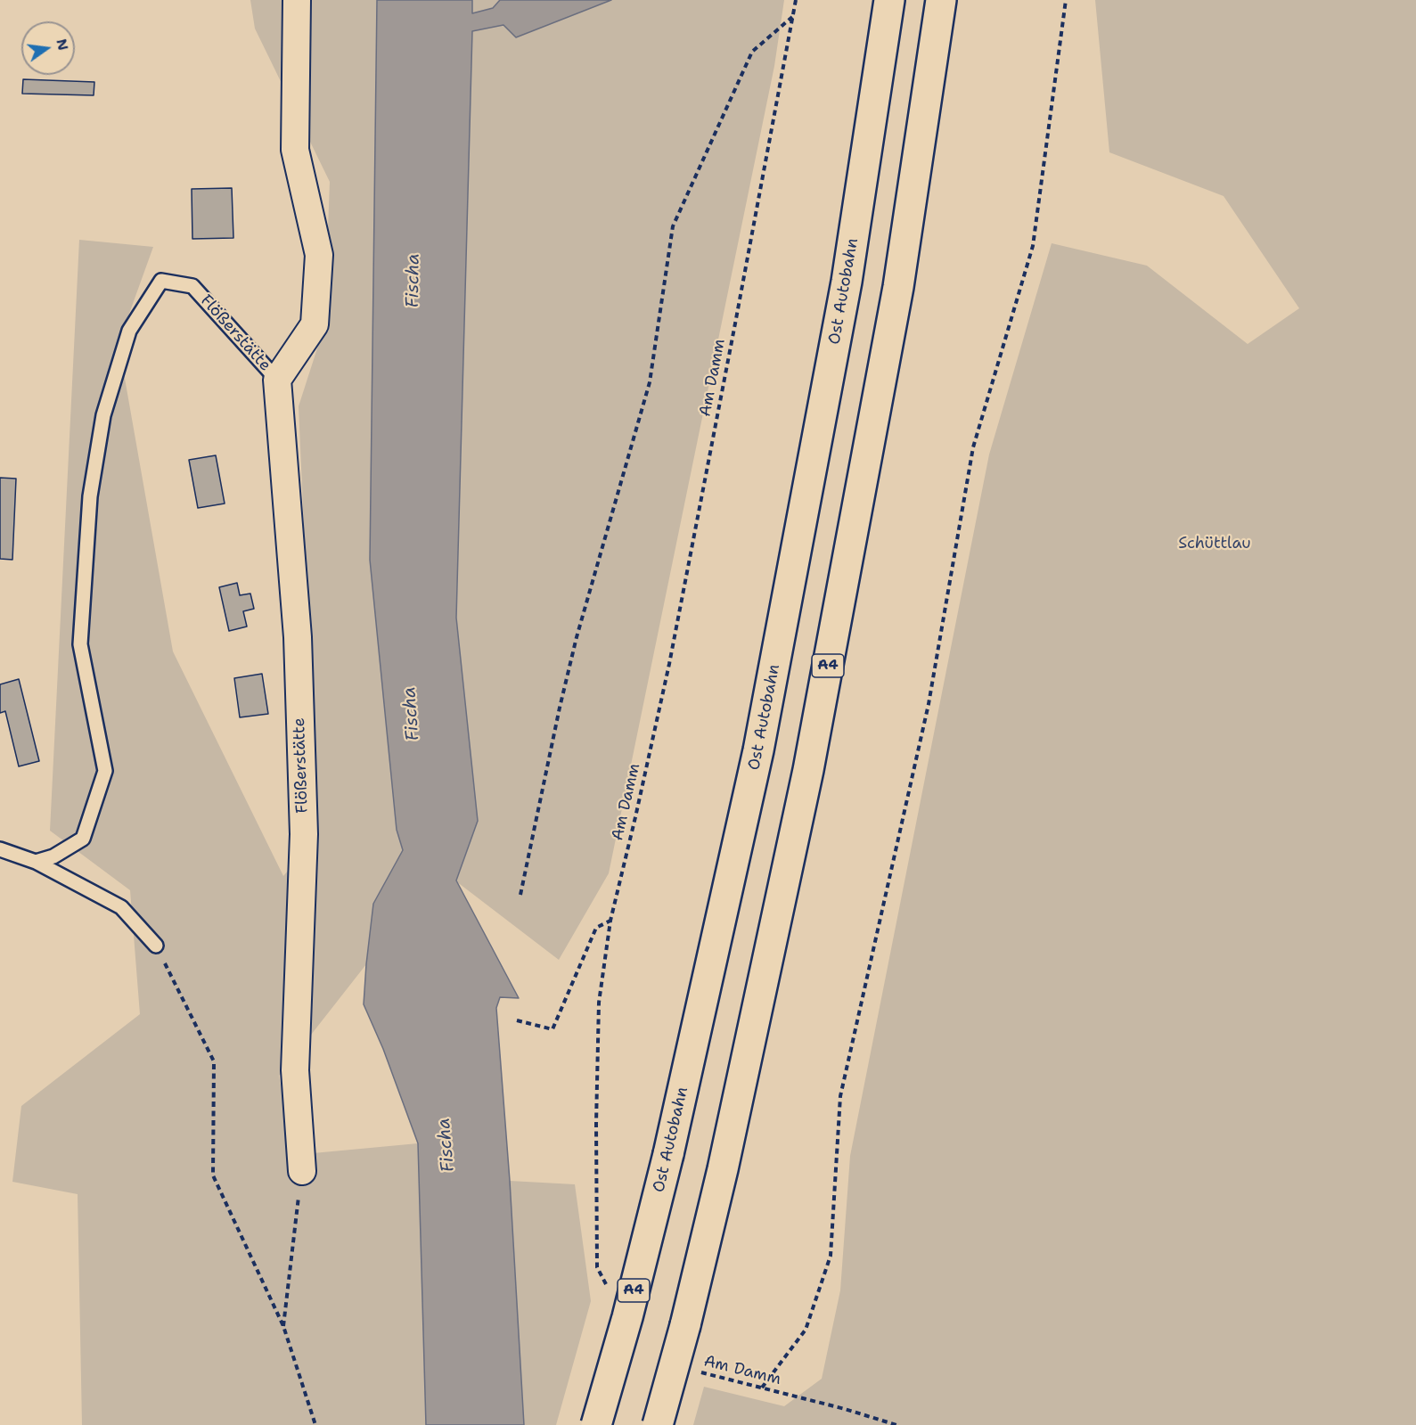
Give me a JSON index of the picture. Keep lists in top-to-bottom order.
{
  "streets": {
    "highway": ["Ost Autobahn", "A4"],
    "street": ["Flößerstätte"],
    "path": ["Am Damm"]
  },
  "water": ["Fischa"],
  "parks": ["Schüttlau"],
  "north": "right"
}
